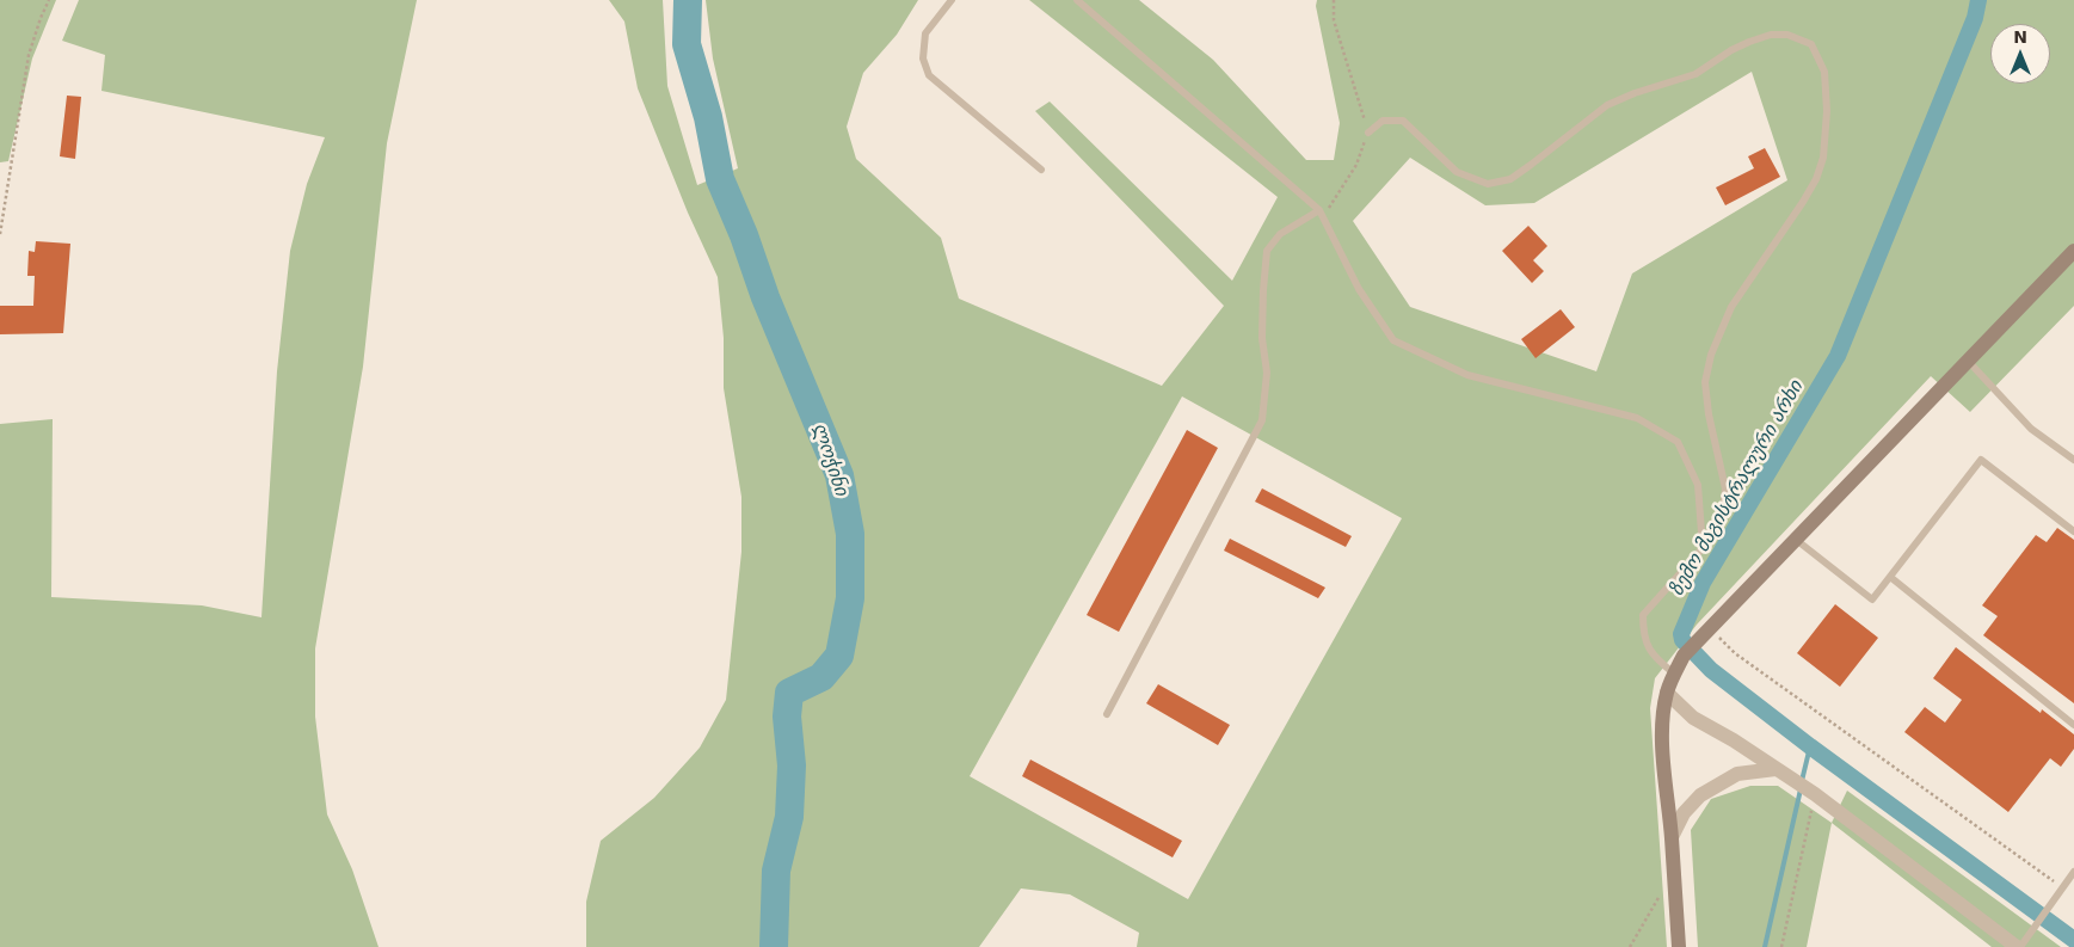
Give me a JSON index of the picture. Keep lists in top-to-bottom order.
{
  "water": ["ლოჭინი", "ზემო მაგისტრალური არხი"],
  "north": "top"
}
